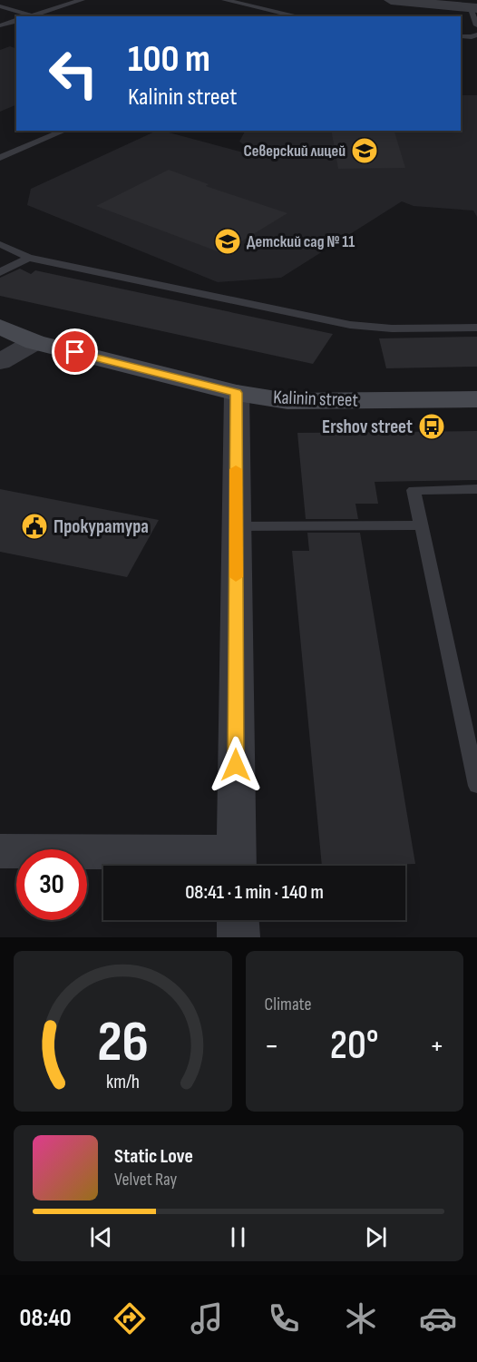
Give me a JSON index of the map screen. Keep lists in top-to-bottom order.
{
  "streets": {
    "main road": ["Kalinin street"]
  },
  "places": {
    "school or university": ["Северский лицей", "Детский сад № 11"],
    "bus stop": ["Ershov street"],
    "public building": ["Прокуратура"]
  },
  "page": {
    "turn": ["100 m", "Kalinin street"],
    "limit": "30",
    "trip": "08:41 · 1 min · 140 m",
    "tile": "Climate",
    "heat": ["−", "20°", "+"],
    "song": ["Static Love", "Velvet Ray"],
    "tabs": "08:40",
    "gauge": ["26", "km/h"]
  }
}
